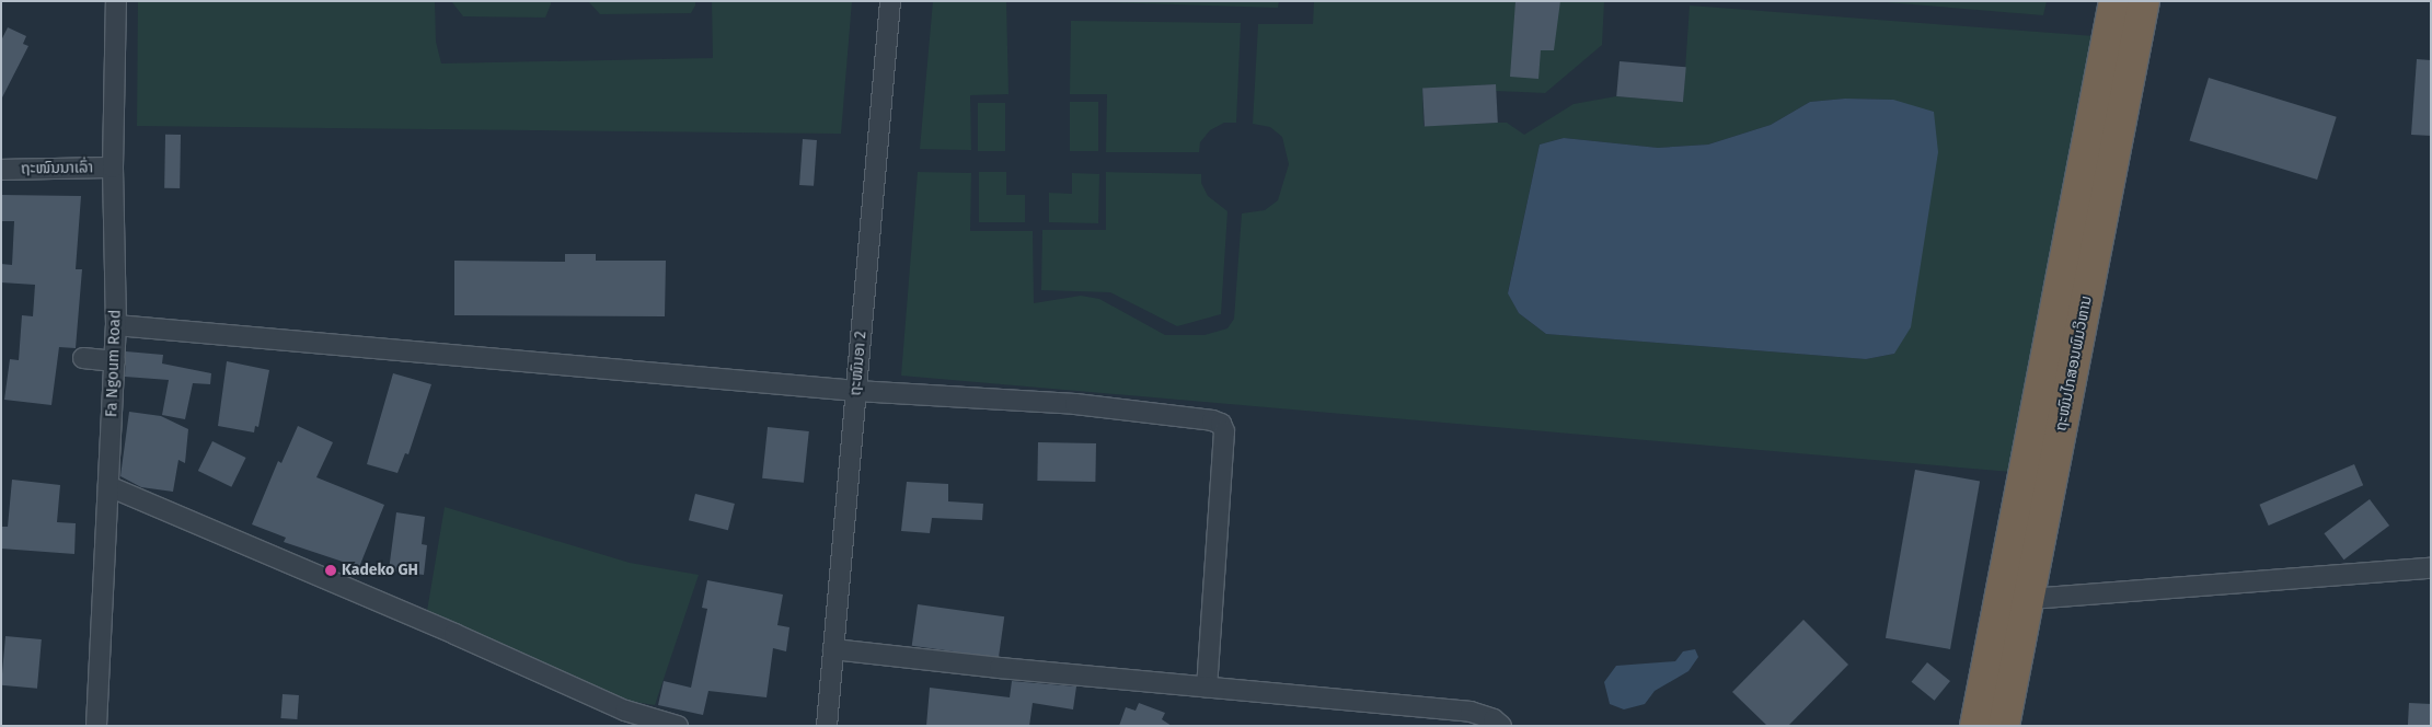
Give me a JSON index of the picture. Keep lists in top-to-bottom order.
{
  "streets": {
    "highway": ["ຖະໜົນໄກສອນພົມວິຫານ"],
    "street": ["ຖະໜົນນາເລົ່າ", "Fa Ngoum Road", "ຖະໜົນອາ 2"]
  },
  "crossings": [
    ["ຖະໜົນນາເລົ່າ", "Fa Ngoum Road"]
  ],
  "places": ["Kadeko GH"]
}
